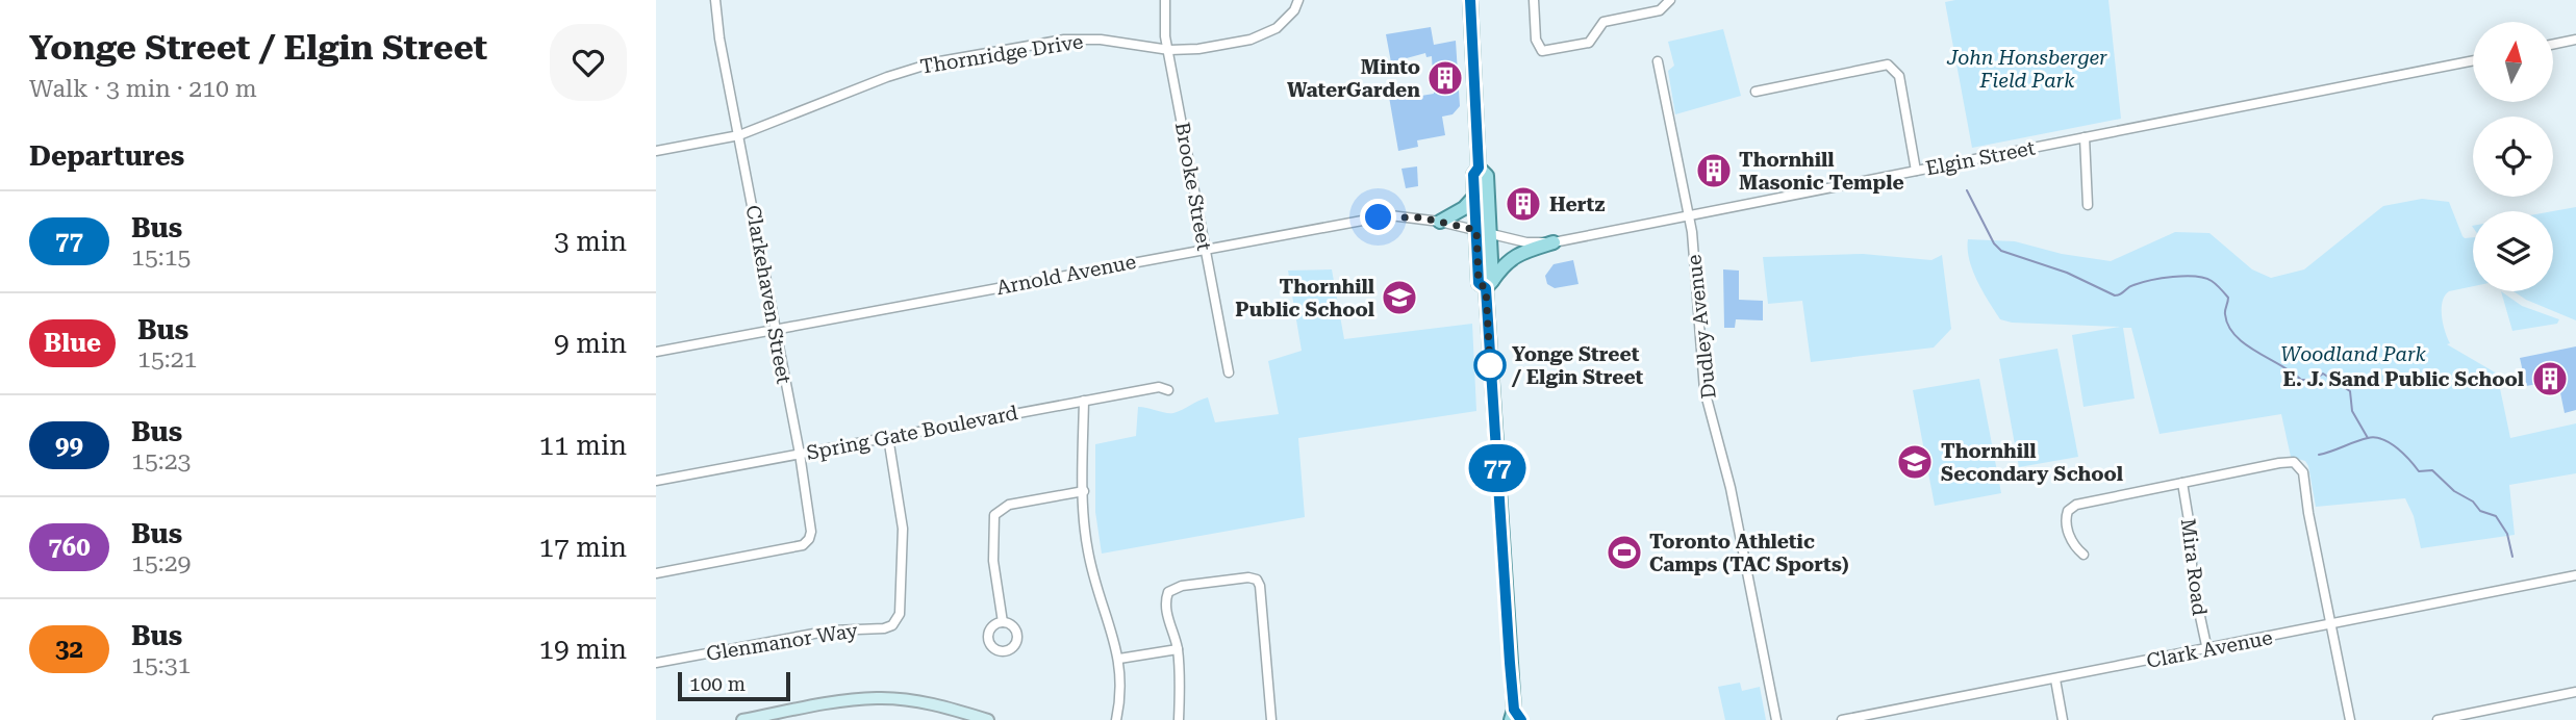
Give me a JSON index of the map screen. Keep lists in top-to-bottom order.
{
  "streets": {
    "street": [
      "Thornridge Drive",
      "Elgin Street",
      "Brooke Street",
      "Arnold Avenue",
      "Clarkehaven Street",
      "Dudley Avenue",
      "Spring Gate Boulevard",
      "Mira Road",
      "Glenmanor Way",
      "Clark Avenue"
    ]
  },
  "crossings": [
    ["Thornridge Drive", "Brooke Street"],
    ["Thornridge Drive", "Clarkehaven Street"],
    ["Elgin Street", "Arnold Avenue"],
    ["Elgin Street", "Dudley Avenue"],
    ["Brooke Street", "Arnold Avenue"],
    ["Arnold Avenue", "Clarkehaven Street"],
    ["Clarkehaven Street", "Spring Gate Boulevard"],
    ["Spring Gate Boulevard", "Glenmanor Way"],
    ["Mira Road", "Clark Avenue"]
  ],
  "parks": ["John Honsberger Field Park", "Woodland Park"],
  "places": {
    "building": [
      "Minto WaterGarden",
      "Thornhill Masonic Temple",
      "Hertz",
      "E. J. Sand Public School"
    ],
    "school or university": ["Thornhill Public School", "Thornhill Secondary School"],
    "other": ["Yonge Street / Elgin Street"],
    "sports": ["Toronto Athletic Camps (TAC Sports)"]
  },
  "lines": ["bus line 77"],
  "scale_bar": "100 m",
  "north": "top",
  "page": {
    "heading": [
      ["Yonge Street / Elgin Street", "Walk · 3 min · 210 m"],
      "Departures"
    ],
    "on_map": "77",
    "list": [
      {
        "mark": "77",
        "name": "Bus",
        "note": "15:15",
        "value": "3 min"
      },
      {
        "mark": "Blue",
        "name": "Bus",
        "note": "15:21",
        "value": "9 min"
      },
      {
        "mark": "99",
        "name": "Bus",
        "note": "15:23",
        "value": "11 min"
      },
      {
        "mark": "760",
        "name": "Bus",
        "note": "15:29",
        "value": "17 min"
      },
      {
        "mark": "32",
        "name": "Bus",
        "note": "15:31",
        "value": "19 min"
      }
    ],
    "scale": "100 m"
  }
}
